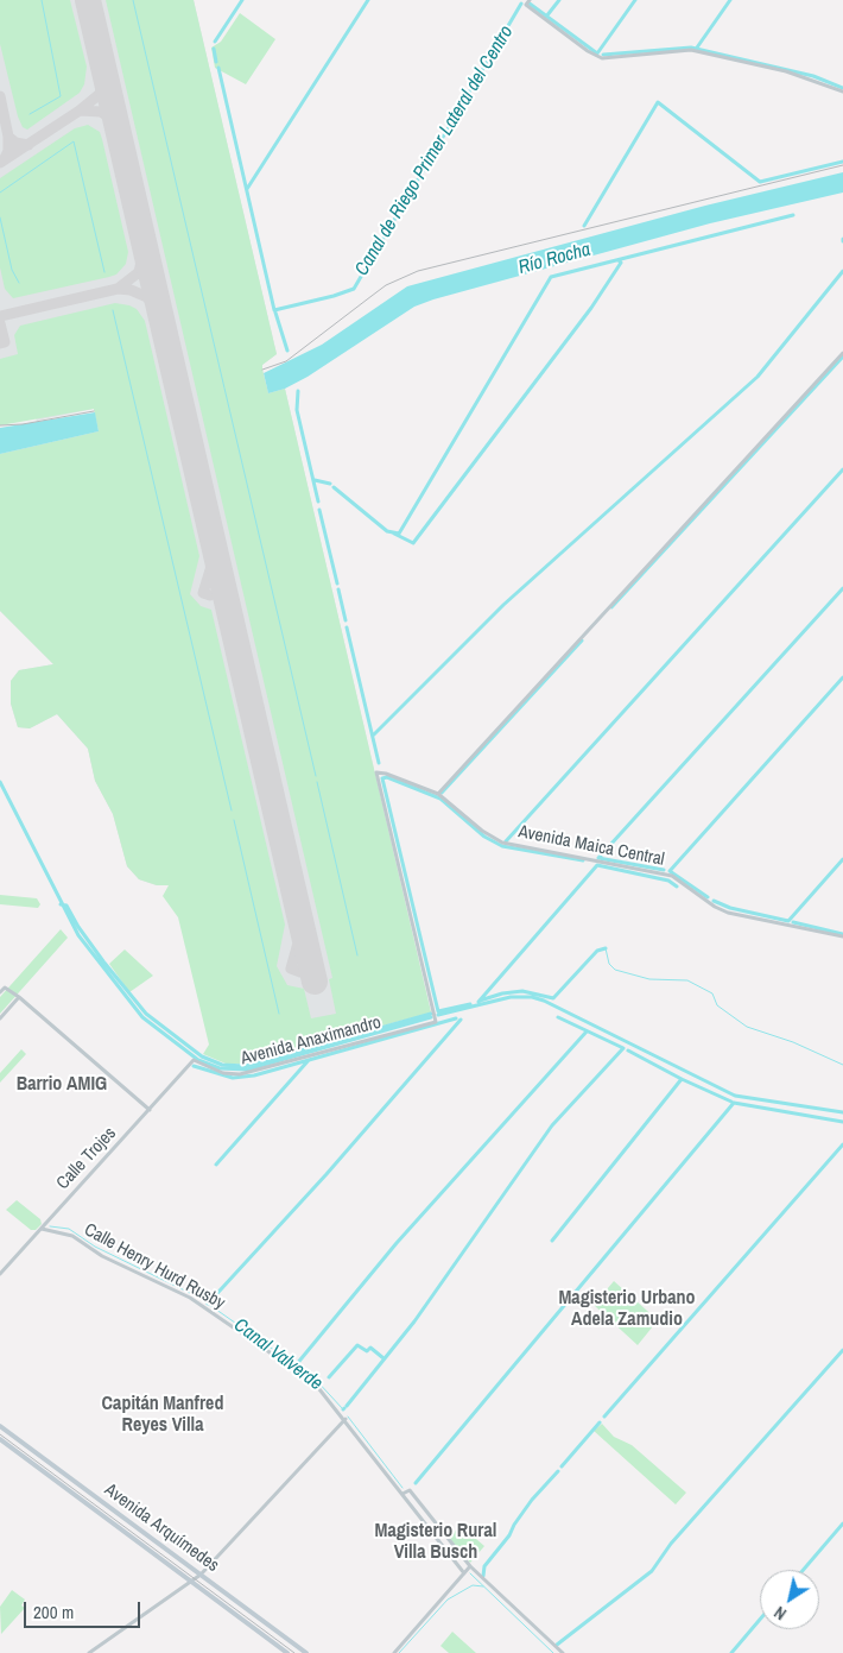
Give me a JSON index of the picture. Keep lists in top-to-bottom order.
{
  "streets": {
    "main road": ["Avenida Arquímedes"],
    "street": [
      "Avenida Maica Central",
      "Avenida Anaximandro",
      "Calle Trojes",
      "Calle Henry Hurd Rusby"
    ]
  },
  "crossings": [
    ["Avenida Maica Central", "Avenida Anaximandro"],
    ["Avenida Anaximandro", "Calle Trojes"],
    ["Calle Trojes", "Calle Henry Hurd Rusby"]
  ],
  "districts": [
    "Barrio AMIG",
    "Magisterio Urbano Adela Zamudio",
    "Capitán Manfred Reyes Villa",
    "Magisterio Rural Villa Busch"
  ],
  "water": ["Canal de Riego Primer Lateral del Centro", "Río Rocha", "Canal Valverde"],
  "scale_bar": "200 m",
  "north": "bottom left"
}
